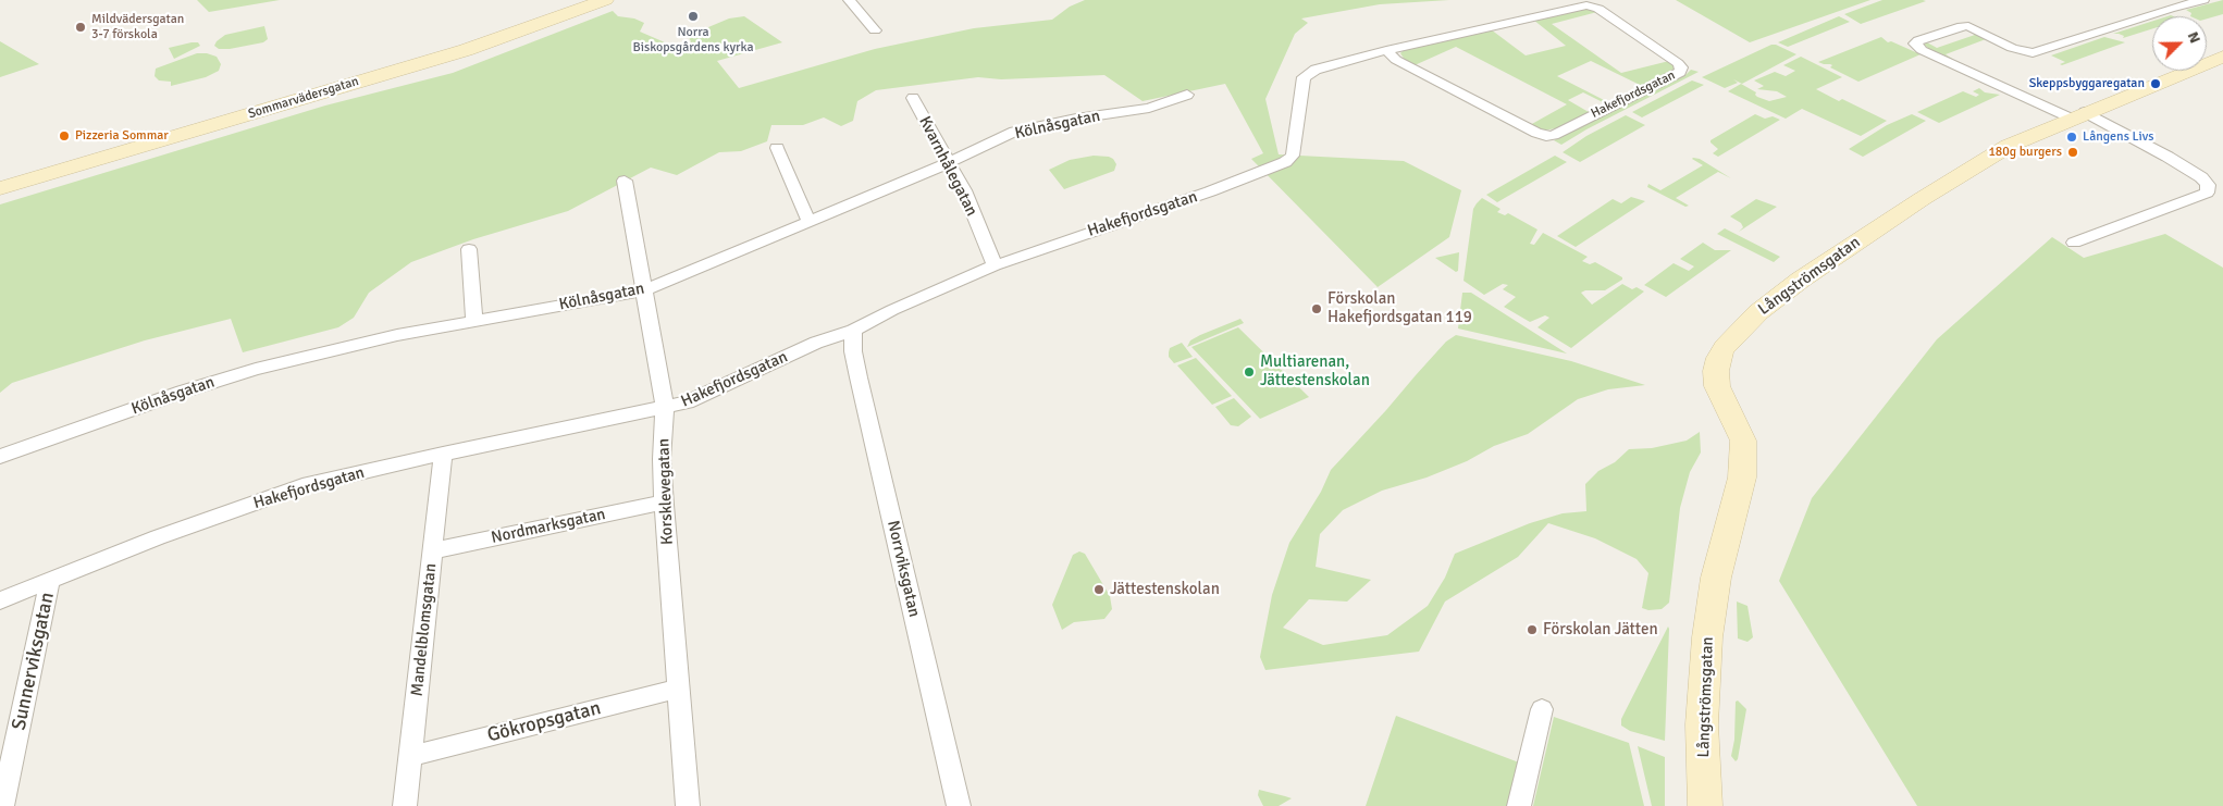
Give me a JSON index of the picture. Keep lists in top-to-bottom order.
{
  "streets": {
    "street": [
      "Hakefjordsgatan",
      "Sommarvädersgatan",
      "Kölnåsgatan",
      "Kvarnhålegatan",
      "Långströmsgatan",
      "Korsklevegatan",
      "Nordmarksgatan",
      "Norrviksgatan",
      "Mandelblomsgatan",
      "Sunnerviksgatan",
      "Gökropsgatan"
    ]
  },
  "crossings": [
    ["Hakefjordsgatan", "Kvarnhålegatan"],
    ["Hakefjordsgatan", "Korsklevegatan"],
    ["Hakefjordsgatan", "Norrviksgatan"],
    ["Hakefjordsgatan", "Mandelblomsgatan"],
    ["Hakefjordsgatan", "Sunnerviksgatan"],
    ["Kölnåsgatan", "Kvarnhålegatan"],
    ["Kölnåsgatan", "Korsklevegatan"],
    ["Korsklevegatan", "Nordmarksgatan"],
    ["Korsklevegatan", "Gökropsgatan"],
    ["Nordmarksgatan", "Mandelblomsgatan"],
    ["Mandelblomsgatan", "Gökropsgatan"]
  ],
  "places": [
    "Norra Biskopsgårdens kyrka",
    "Mildvädersgatan 3-7 förskola",
    "Skeppsbyggaregatan",
    "Pizzeria Sommar",
    "Långens Livs",
    "180g burgers",
    "Förskolan Hakefjordsgatan 119",
    "Multiarenan, Jättestenskolan",
    "Jättestenskolan",
    "Förskolan Jätten"
  ],
  "north": "top right"
}
